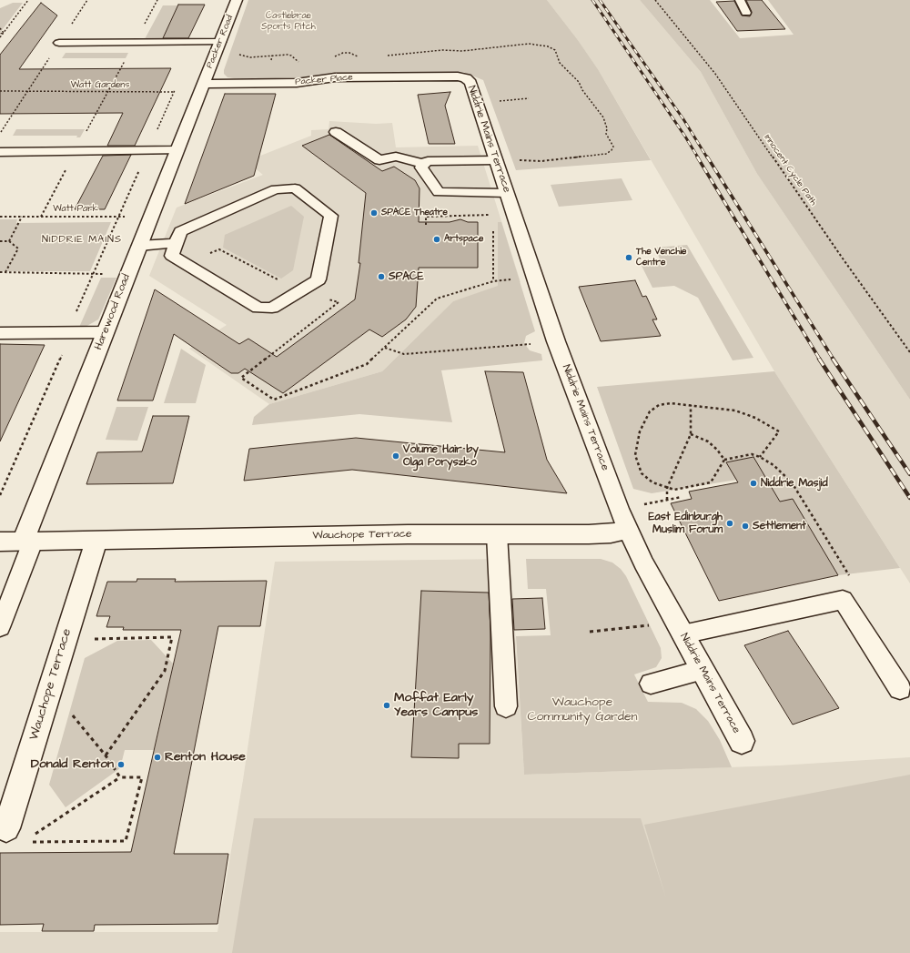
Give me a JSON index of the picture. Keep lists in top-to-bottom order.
{
  "streets": {
    "street": [
      "Packer Road",
      "Packer Place",
      "Niddrie Mains Terrace",
      "Harewood Road",
      "Wauchope Terrace"
    ],
    "path": ["Watt Gardens", "Innocent Cycle Path", "Watt Park"]
  },
  "crossings": [
    ["Packer Road", "Packer Place"],
    ["Packer Road", "Watt Gardens"],
    ["Packer Road", "Harewood Road"],
    ["Packer Place", "Watt Gardens"],
    ["Packer Place", "Niddrie Mains Terrace"],
    ["Packer Place", "Harewood Road"],
    ["Watt Gardens", "Harewood Road"],
    ["Niddrie Mains Terrace", "Wauchope Terrace"],
    ["Watt Park", "Harewood Road"],
    ["Harewood Road", "Wauchope Terrace"]
  ],
  "districts": ["NIDDRIE MAINS"],
  "parks": ["Castlebrae Sports Pitch", "Wauchope Community Garden"],
  "places": [
    "SPACE Theatre",
    "Artspace",
    "The Venchie Centre",
    "SPACE",
    "Volume Hair by Olga Poryszko",
    "Niddrie Masjid",
    "East Edinburgh Muslim Forum",
    "Settlement",
    "Moffat Early Years Campus",
    "Renton House",
    "Donald Renton"
  ]
}
